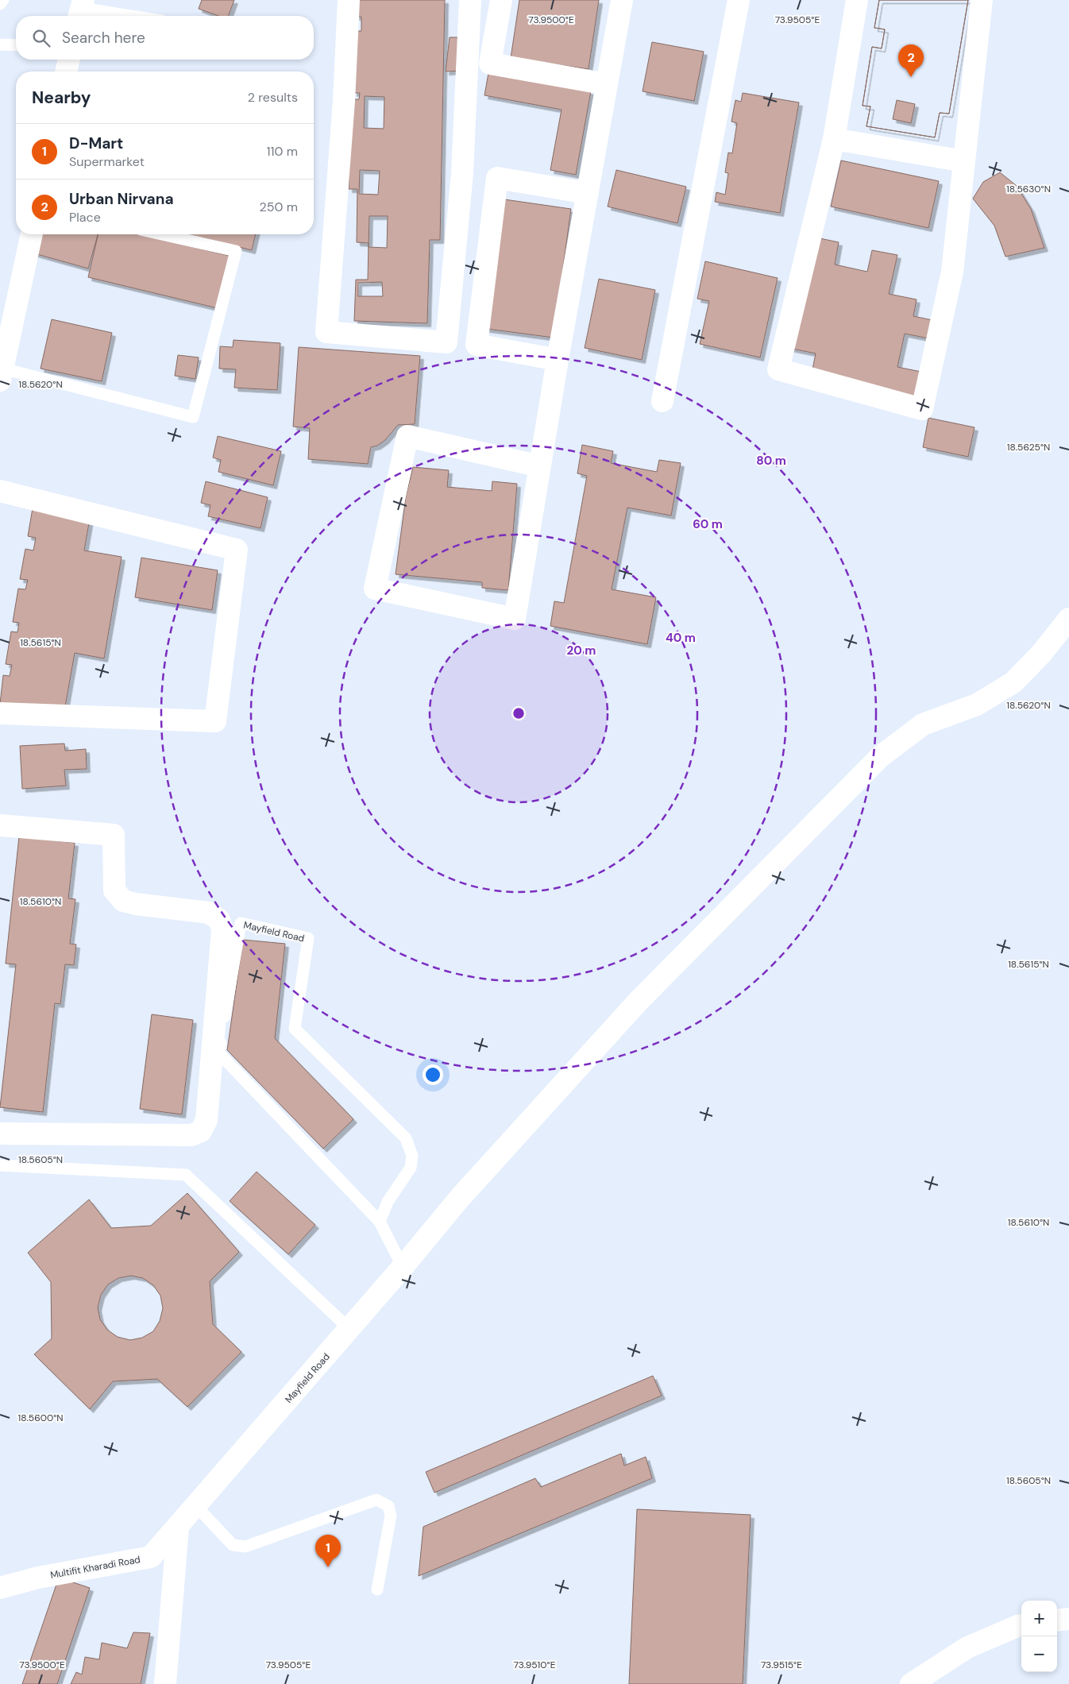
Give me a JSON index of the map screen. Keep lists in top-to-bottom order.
{
  "streets": {
    "street": ["Mayfield Road", "Multifit Kharadi Road"]
  },
  "crossings": [
    ["Mayfield Road", "Multifit Kharadi Road"]
  ],
  "page": {
    "search": "Search here",
    "pins": ["2", "1"],
    "heading": ["Nearby", "2 results"],
    "list": [
      {
        "mark": "1",
        "name": "D-Mart",
        "note": "Supermarket",
        "value": "110 m"
      },
      {
        "mark": "2",
        "name": "Urban Nirvana",
        "note": "Place",
        "value": "250 m"
      }
    ],
    "map_buttons": ["+", "−"]
  },
  "coordinates": [
    "73.9500°E",
    "73.9505°E",
    "18.5630°N",
    "18.5620°N",
    "18.5625°N",
    "18.5615°N",
    "18.5610°N",
    "18.5605°N",
    "18.5600°N",
    "73.9510°E",
    "73.9515°E"
  ],
  "rings": [
    "80 m",
    "60 m",
    "40 m",
    "20 m"
  ]
}
